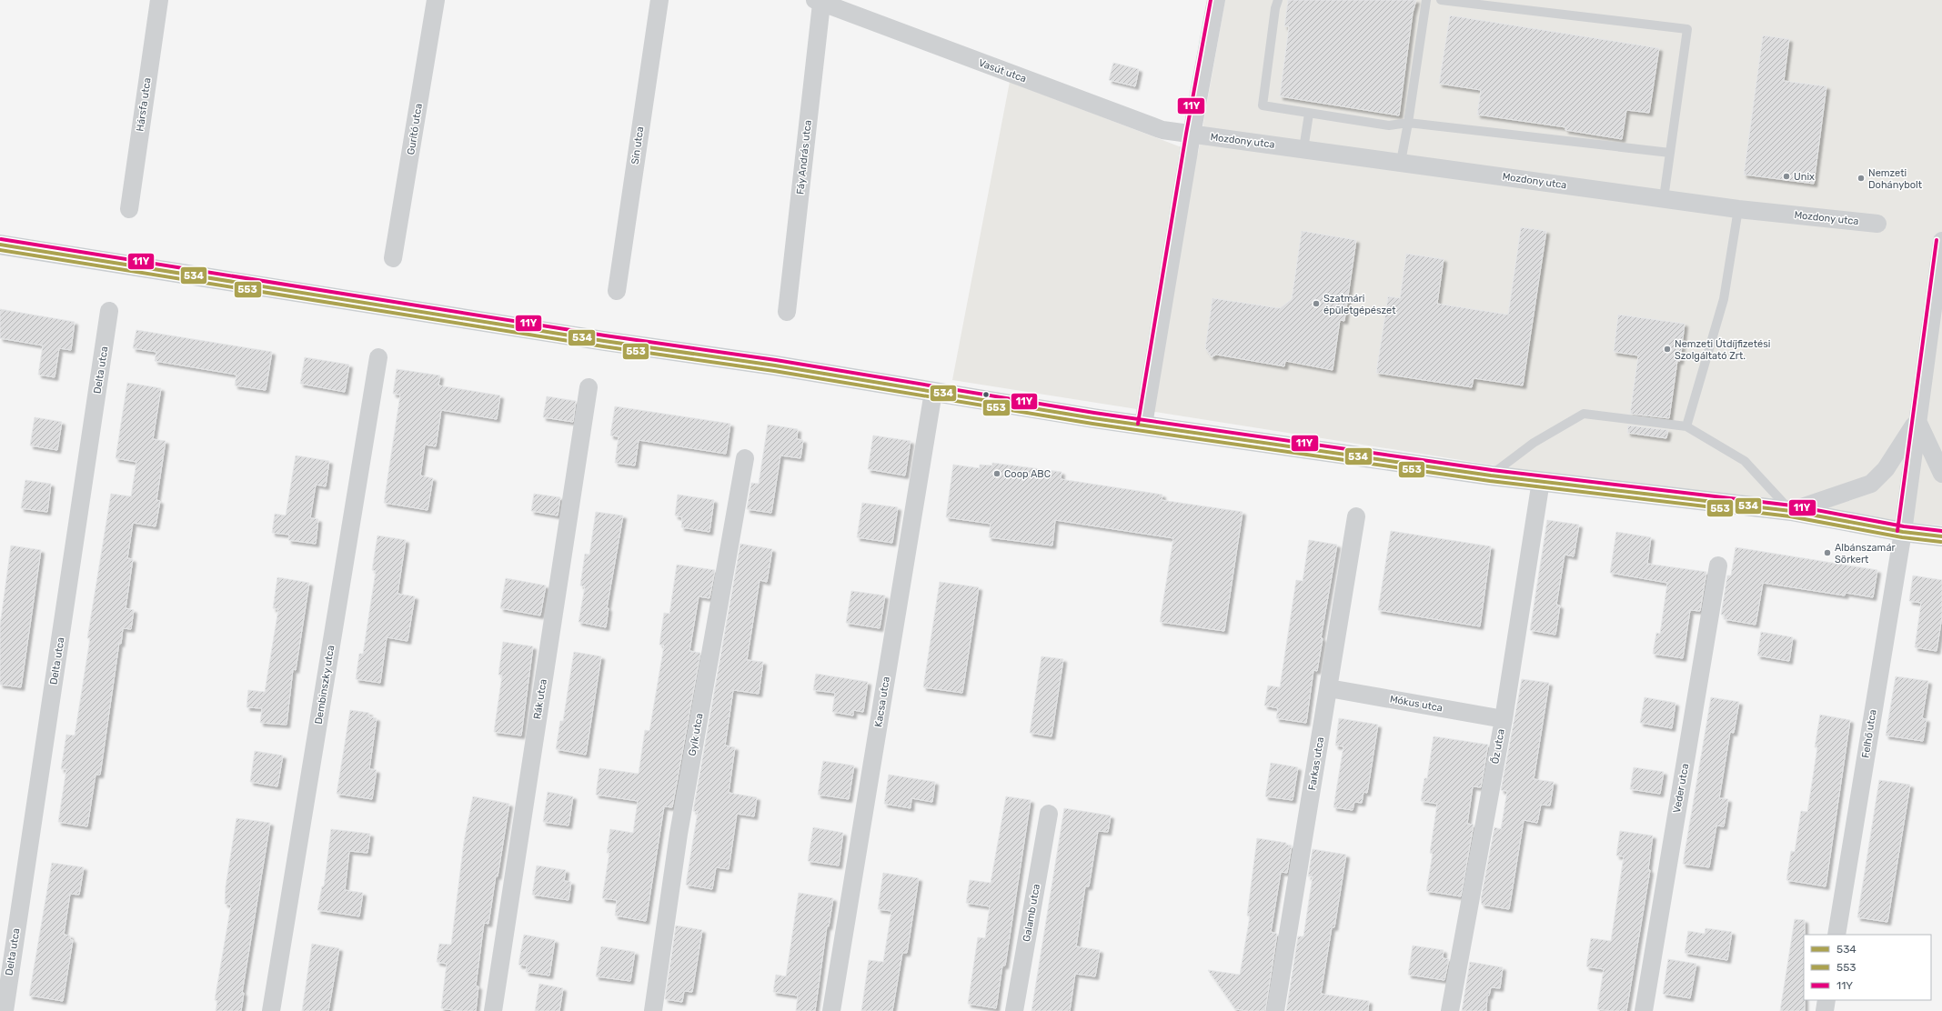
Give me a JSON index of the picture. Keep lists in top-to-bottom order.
{
  "streets": {
    "street": [
      "Vasút utca",
      "Hársfa utca",
      "Gurító utca",
      "Mozdony utca",
      "Sín utca",
      "Fáy András utca",
      "Delta utca",
      "Dembinszky utca",
      "Rák utca",
      "Kacsa utca",
      "Mókus utca",
      "Felhő utca",
      "Gyík utca",
      "Őz utca",
      "Farkas utca",
      "Veder utca",
      "Galamb utca"
    ]
  },
  "crossings": [
    ["Vasút utca", "Mozdony utca"],
    ["Vasút utca", "Fáy András utca"],
    ["Mókus utca", "Őz utca"],
    ["Mókus utca", "Farkas utca"]
  ],
  "places": [
    "Unix",
    "Nemzeti Dohánybolt",
    "Szatmári épületgépészet",
    "Nemzeti Útdíjfizetési Szolgáltató Zrt.",
    "Coop ABC",
    "Albánszamár Sörkert"
  ],
  "lines": ["transit line 11Y", "transit line 534", "transit line 553"],
  "legend": ["534", "553", "11Y"]
}
